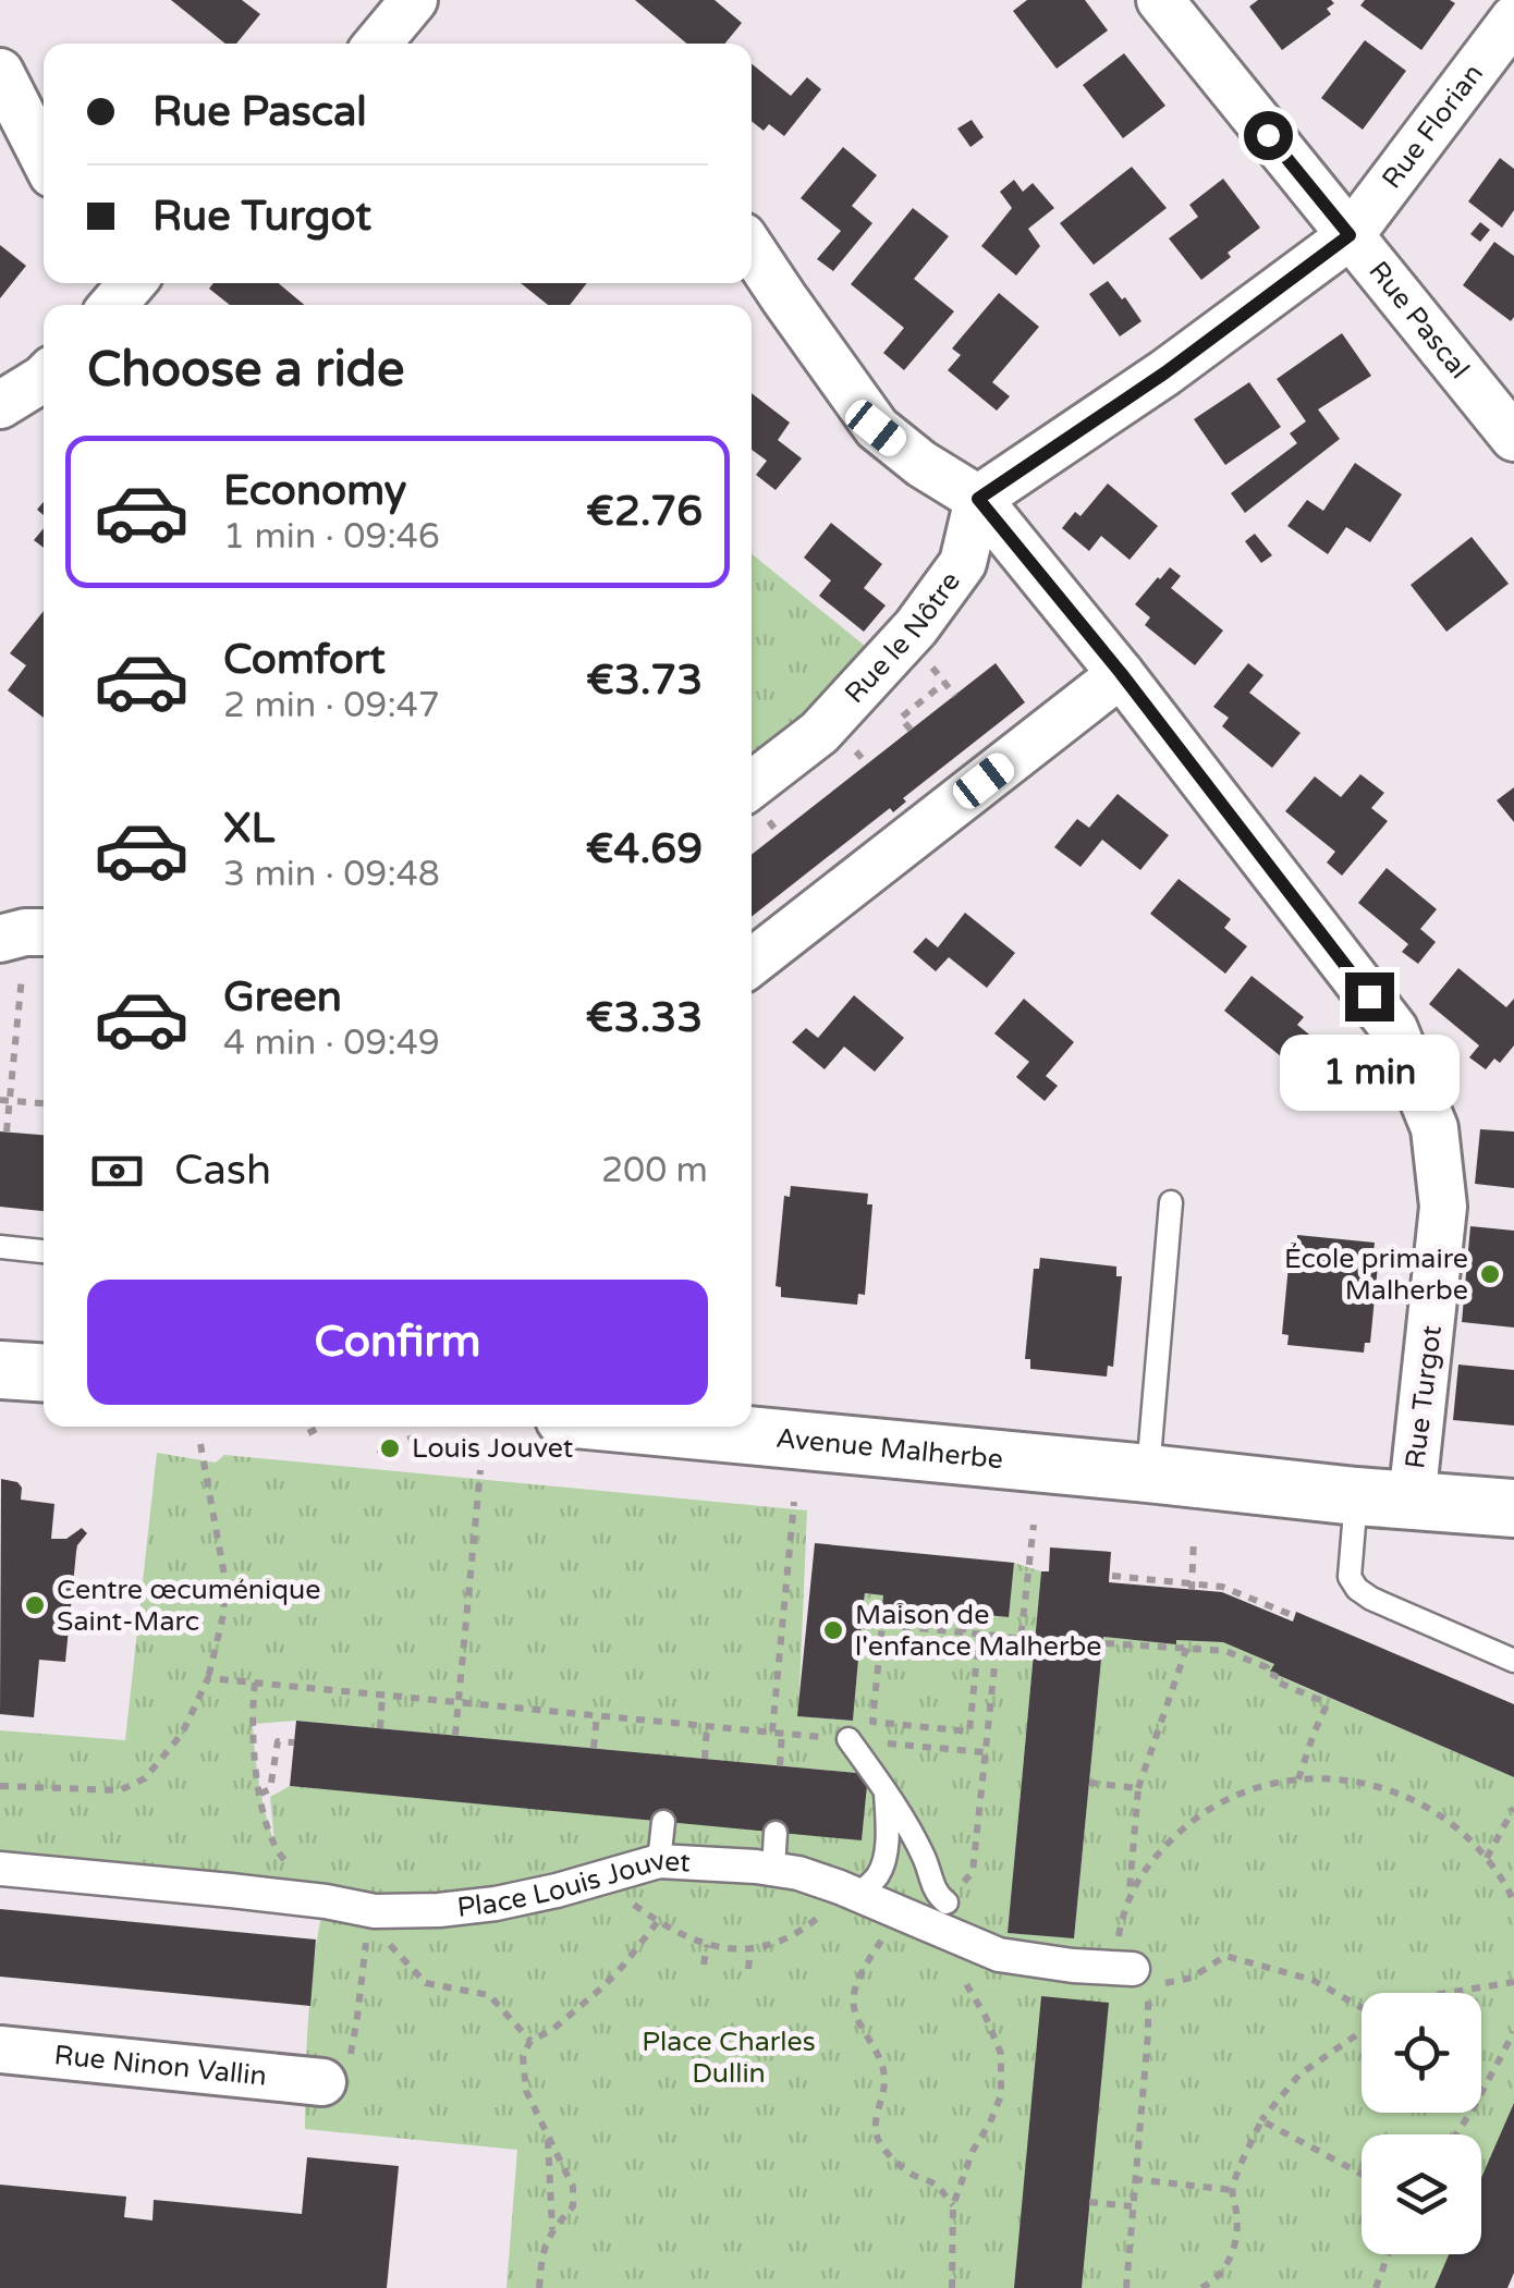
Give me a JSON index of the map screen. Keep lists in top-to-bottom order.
{
  "streets": {
    "street": [
      "Rue Florian",
      "Rue Pascal",
      "Rue le Nôtre",
      "Rue Turgot",
      "Avenue Malherbe",
      "Place Louis Jouvet",
      "Rue Ninon Vallin"
    ]
  },
  "crossings": [
    ["Rue Florian", "Rue Pascal"],
    ["Rue le Nôtre", "Rue Turgot"],
    ["Rue Turgot", "Avenue Malherbe"]
  ],
  "parks": ["Place Charles Dullin"],
  "places": [
    "École primaire Malherbe",
    "Louis Jouvet",
    "Centre œcuménique Saint-Marc",
    "Maison de l'enfance Malherbe"
  ],
  "page": {
    "banner": ["Rue Pascal", "Rue Turgot"],
    "heading": "Choose a ride",
    "list": [
      {
        "name": "Economy",
        "note": "1 min · 09:46",
        "value": "€2.76"
      },
      {
        "name": "Comfort",
        "note": "2 min · 09:47",
        "value": "€3.73"
      },
      {
        "name": "XL",
        "note": "3 min · 09:48",
        "value": "€4.69"
      },
      {
        "name": "Green",
        "note": "4 min · 09:49",
        "value": "€3.33"
      }
    ],
    "bubble": "1 min",
    "pay": ["Cash", "200 m"],
    "buttons": "Confirm"
  }
}
